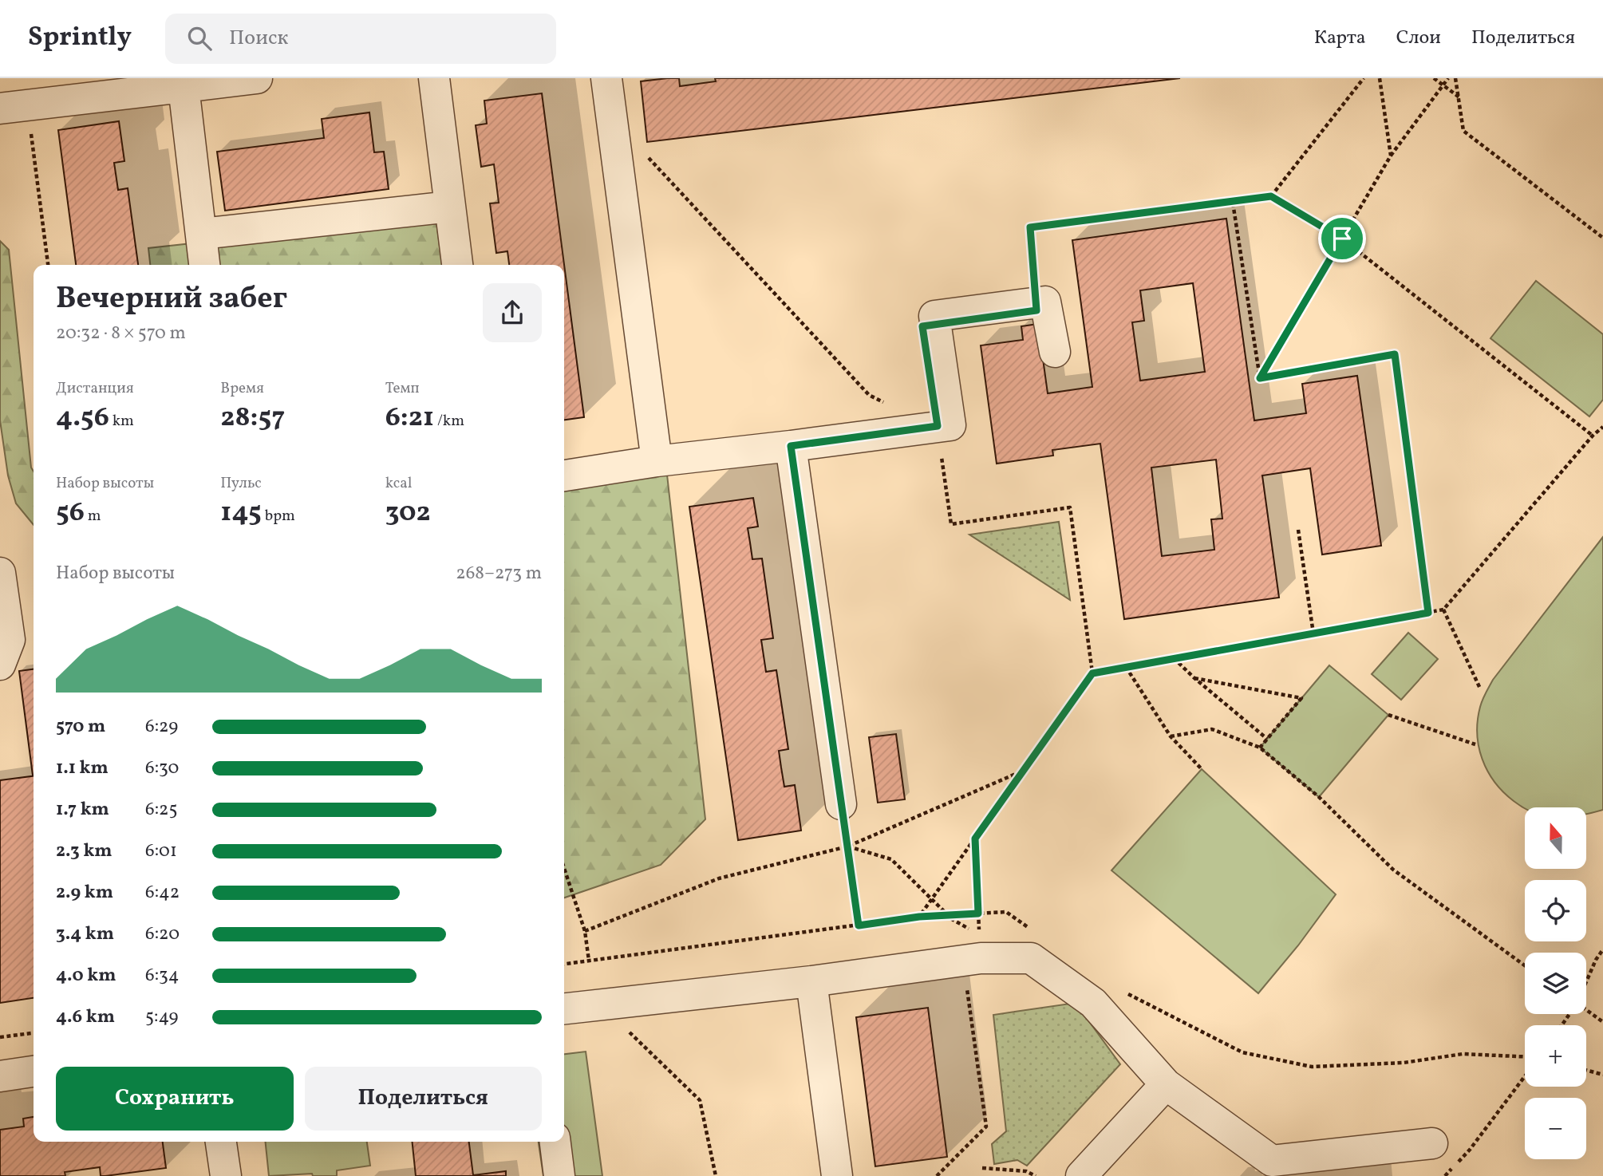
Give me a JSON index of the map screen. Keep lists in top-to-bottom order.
{
  "north": "top",
  "page": {
    "header": "Sprintly",
    "search": "Поиск",
    "nav": ["Карта", "Слои", "Поделиться"],
    "heading": ["Вечерний забег", "20:32 · 8 × 570 m"],
    "stats": [
      ["Дистанция", "4.56 km"],
      ["Время", "28:57"],
      ["Темп", "6:21 /km"],
      ["Набор высоты", "56 m"],
      ["Пульс", "145 bpm"],
      ["kcal", "302"]
    ],
    "chart": ["Набор высоты", "268–273 m"],
    "list": [
      {
        "name": "570 m",
        "note": "6:29"
      },
      {
        "name": "1.1 km",
        "note": "6:30"
      },
      {
        "name": "1.7 km",
        "note": "6:25"
      },
      {
        "name": "2.3 km",
        "note": "6:01"
      },
      {
        "name": "2.9 km",
        "note": "6:42"
      },
      {
        "name": "3.4 km",
        "note": "6:20"
      },
      {
        "name": "4.0 km",
        "note": "6:34"
      },
      {
        "name": "4.6 km",
        "note": "5:49"
      }
    ],
    "map_buttons": ["+", "−"],
    "buttons": ["Сохранить", "Поделиться"]
  }
}
